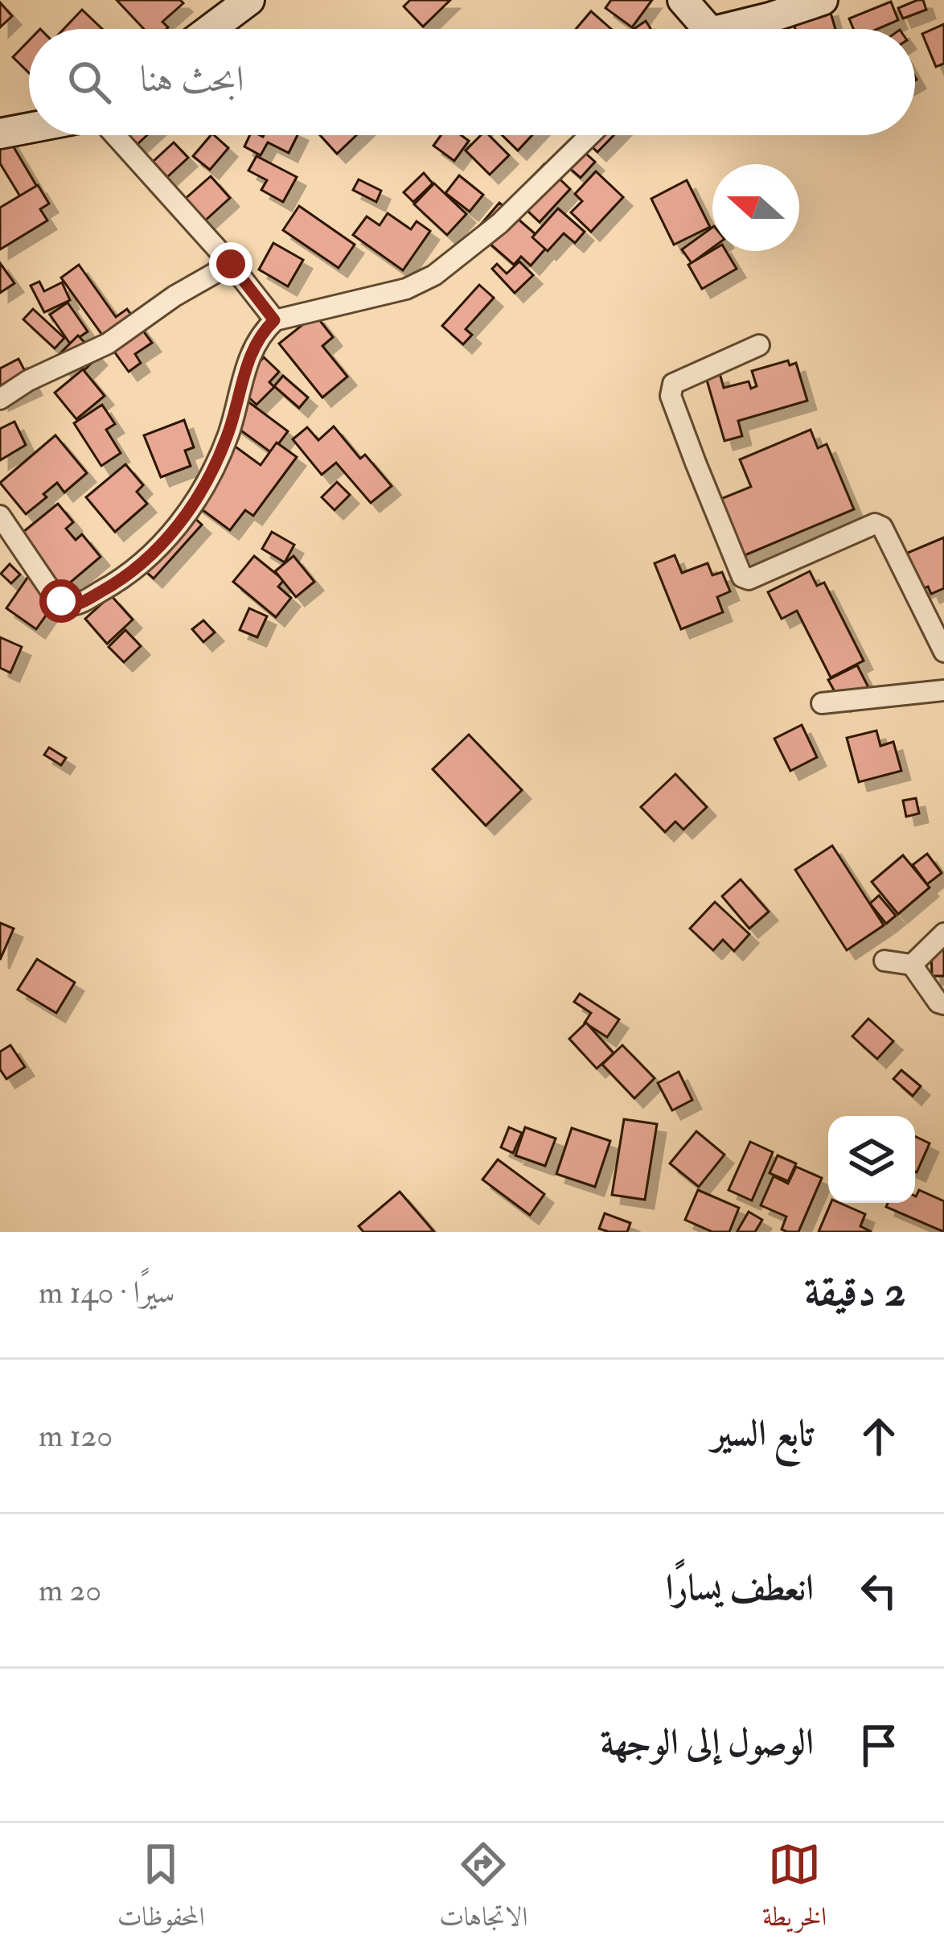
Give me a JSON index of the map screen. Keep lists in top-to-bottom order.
{
  "north": "left",
  "page": {
    "search": "ابحث هنا",
    "heading": ["2 دقيقة", "سيرًا · 140 m"],
    "list": [
      ["تابع السير", "120 m"],
      ["انعطف يسارًا", "20 m"],
      "الوصول إلى الوجهة"
    ],
    "nav": ["الخريطة", "الاتجاهات", "المحفوظات"]
  }
}
